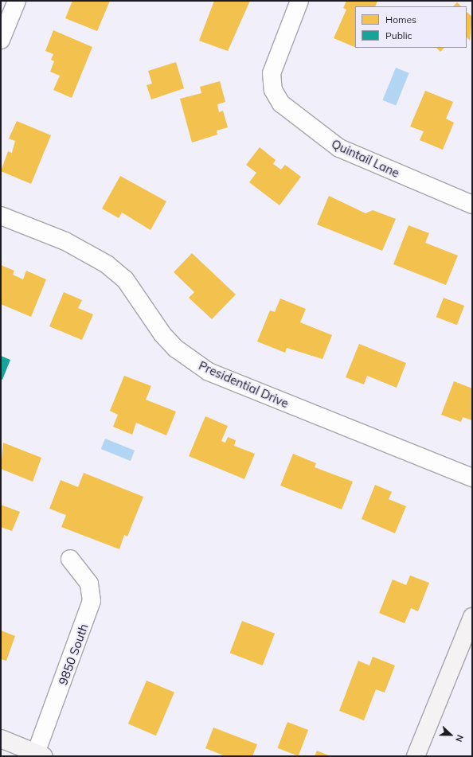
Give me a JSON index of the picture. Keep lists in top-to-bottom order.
{
  "streets": {
    "street": ["Quintail Lane", "Presidential Drive", "9850 South"]
  },
  "legend": ["Homes", "Public"],
  "north": "right"
}
